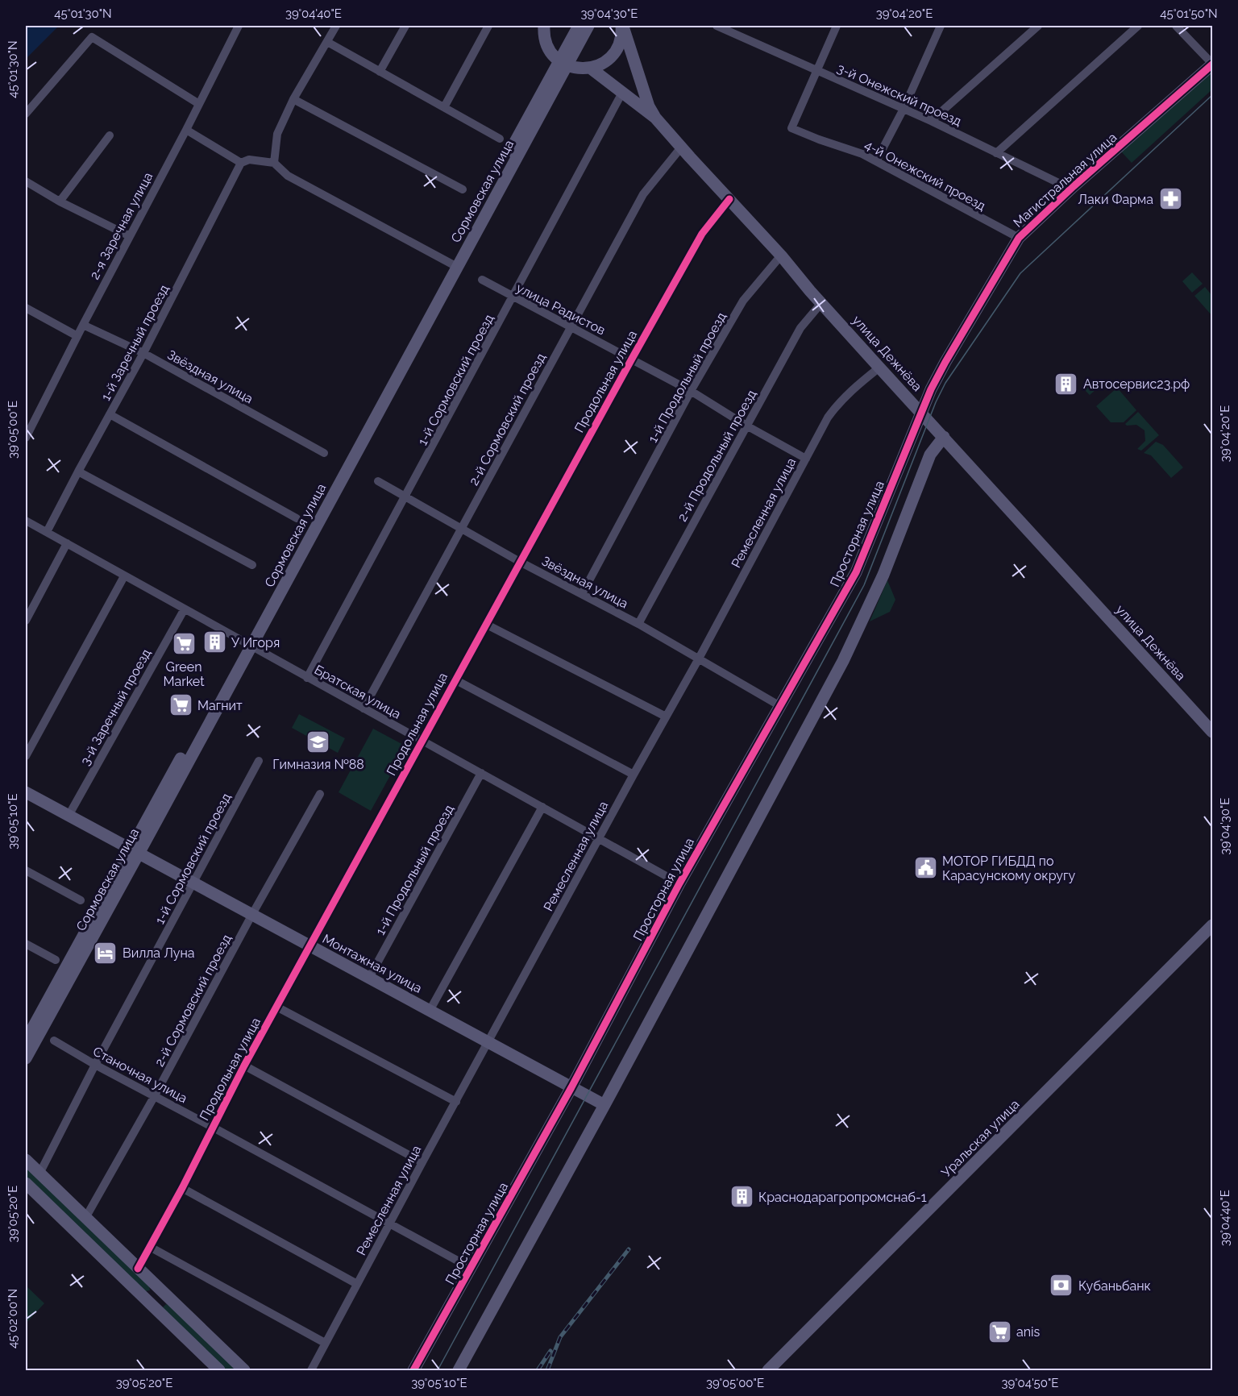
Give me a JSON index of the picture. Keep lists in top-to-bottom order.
{
  "streets": {
    "street": [
      "3-й Онежский проезд",
      "4-й Онежский проезд",
      "Магистральная улица",
      "Сормовская улица",
      "2-я Заречная улица",
      "улица Радистов",
      "1-й Заречный проезд",
      "улица Дежнёва",
      "Звёздная улица",
      "1-й Продольный проезд",
      "1-й Сормовский проезд",
      "Продольная улица",
      "2-й Сормовский проезд",
      "2-й Продольный проезд",
      "Ремесленная улица",
      "Просторная улица",
      "Братская улица",
      "3-й Заречный проезд",
      "Монтажная улица",
      "Станочная улица",
      "Уральская улица"
    ]
  },
  "crossings": [
    ["3-й Онежский проезд", "4-й Онежский проезд"],
    ["3-й Онежский проезд", "Магистральная улица"],
    ["4-й Онежский проезд", "Магистральная улица"],
    ["Магистральная улица", "улица Дежнёва"],
    ["Магистральная улица", "Просторная улица"],
    ["Сормовская улица", "Братская улица"],
    ["Сормовская улица", "Монтажная улица"],
    ["2-я Заречная улица", "Звёздная улица"],
    ["улица Радистов", "1-й Продольный проезд"],
    ["улица Радистов", "1-й Сормовский проезд"],
    ["улица Радистов", "Продольная улица"],
    ["улица Радистов", "2-й Сормовский проезд"],
    ["улица Радистов", "2-й Продольный проезд"],
    ["улица Радистов", "Ремесленная улица"],
    ["1-й Заречный проезд", "Звёздная улица"],
    ["1-й Заречный проезд", "Братская улица"],
    ["улица Дежнёва", "1-й Продольный проезд"],
    ["улица Дежнёва", "1-й Сормовский проезд"],
    ["улица Дежнёва", "Продольная улица"],
    ["улица Дежнёва", "2-й Сормовский проезд"],
    ["улица Дежнёва", "2-й Продольный проезд"],
    ["улица Дежнёва", "Ремесленная улица"],
    ["улица Дежнёва", "Просторная улица"],
    ["Звёздная улица", "1-й Продольный проезд"],
    ["Звёздная улица", "1-й Сормовский проезд"],
    ["Звёздная улица", "Продольная улица"],
    ["Звёздная улица", "2-й Сормовский проезд"],
    ["Звёздная улица", "2-й Продольный проезд"],
    ["Звёздная улица", "Ремесленная улица"],
    ["Звёздная улица", "Просторная улица"],
    ["1-й Продольный проезд", "Братская улица"],
    ["1-й Продольный проезд", "Монтажная улица"],
    ["1-й Сормовский проезд", "Братская улица"],
    ["1-й Сормовский проезд", "Монтажная улица"],
    ["1-й Сормовский проезд", "Станочная улица"],
    ["Продольная улица", "Братская улица"],
    ["Продольная улица", "Монтажная улица"],
    ["Продольная улица", "Станочная улица"],
    ["2-й Сормовский проезд", "Братская улица"],
    ["2-й Сормовский проезд", "Монтажная улица"],
    ["2-й Сормовский проезд", "Станочная улица"],
    ["Ремесленная улица", "Братская улица"],
    ["Ремесленная улица", "Монтажная улица"],
    ["Ремесленная улица", "Станочная улица"],
    ["Просторная улица", "Братская улица"],
    ["Просторная улица", "Монтажная улица"],
    ["Просторная улица", "Станочная улица"],
    ["Братская улица", "3-й Заречный проезд"],
    ["3-й Заречный проезд", "Монтажная улица"]
  ],
  "places": {
    "pharmacy": ["Лаки Фарма"],
    "building": ["Автосервис23.рф", "У Игоря", "Краснодарагропромснаб-1"],
    "supermarket": ["Green Market", "Магнит", "anis"],
    "school or university": ["Гимназия №88"],
    "public building": ["МОТОР ГИБДД по Карасунскому округу"],
    "hotel": ["Вилла Луна"],
    "bank": ["Кубаньбанк"]
  },
  "coordinates": [
    "45°01'30\"N",
    "39°04'40\"E",
    "39°04'30\"E",
    "39°04'20\"E",
    "45°01'50\"N",
    "39°05'00\"E",
    "39°05'10\"E",
    "39°05'20\"E",
    "45°02'00\"N",
    "39°04'50\"E"
  ]
}
